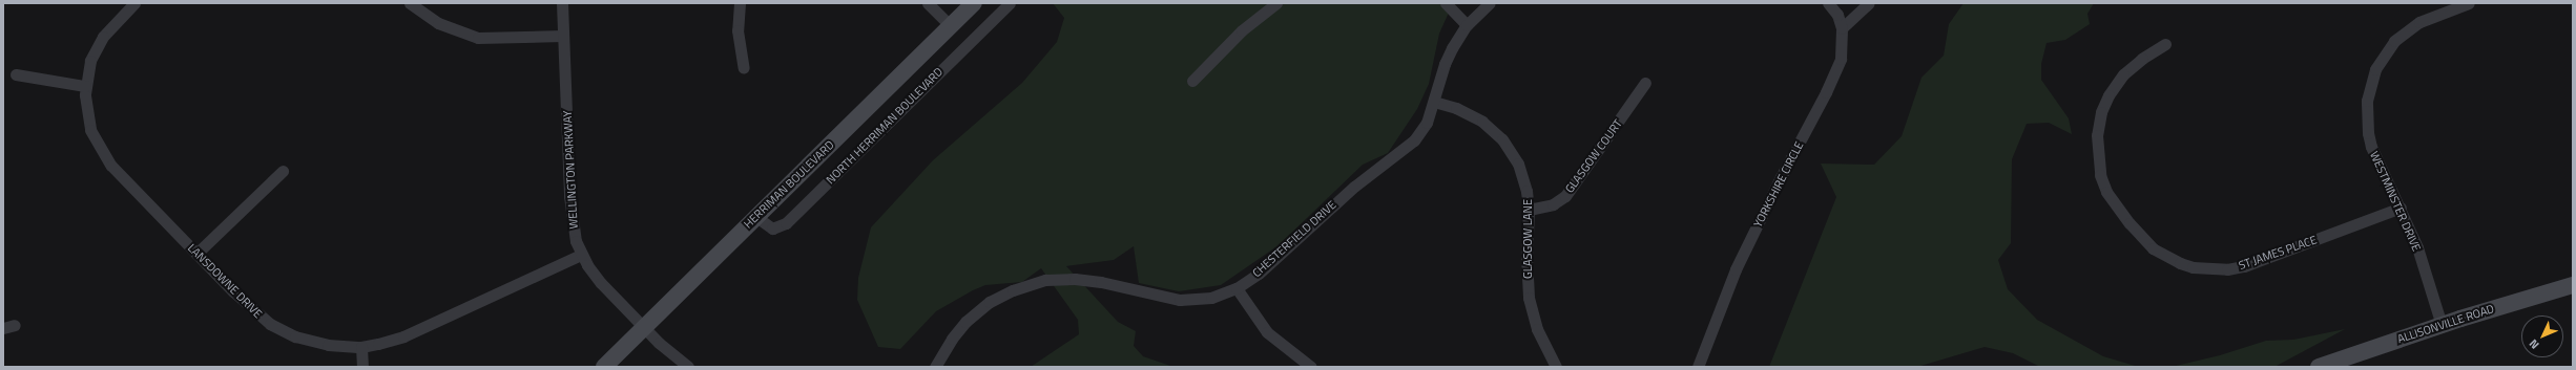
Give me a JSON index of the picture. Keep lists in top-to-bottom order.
{
  "streets": {
    "street": [
      "NORTH HERRIMAN BOULEVARD",
      "GLASGOW COURT",
      "WELLINGTON PARKWAY",
      "HERRIMAN BOULEVARD",
      "YORKSHIRE CIRCLE",
      "WESTMINSTER DRIVE",
      "CHESTERFIELD DRIVE",
      "GLASGOW LANE",
      "ST JAMES PLACE",
      "LANSDOWNE DRIVE",
      "ALLISONVILLE ROAD"
    ]
  },
  "crossings": [
    ["NORTH HERRIMAN BOULEVARD", "HERRIMAN BOULEVARD"],
    ["GLASGOW COURT", "GLASGOW LANE"],
    ["WELLINGTON PARKWAY", "HERRIMAN BOULEVARD"],
    ["WELLINGTON PARKWAY", "LANSDOWNE DRIVE"],
    ["WESTMINSTER DRIVE", "ST JAMES PLACE"],
    ["WESTMINSTER DRIVE", "ALLISONVILLE ROAD"],
    ["CHESTERFIELD DRIVE", "GLASGOW LANE"]
  ],
  "north": "bottom left"
}
